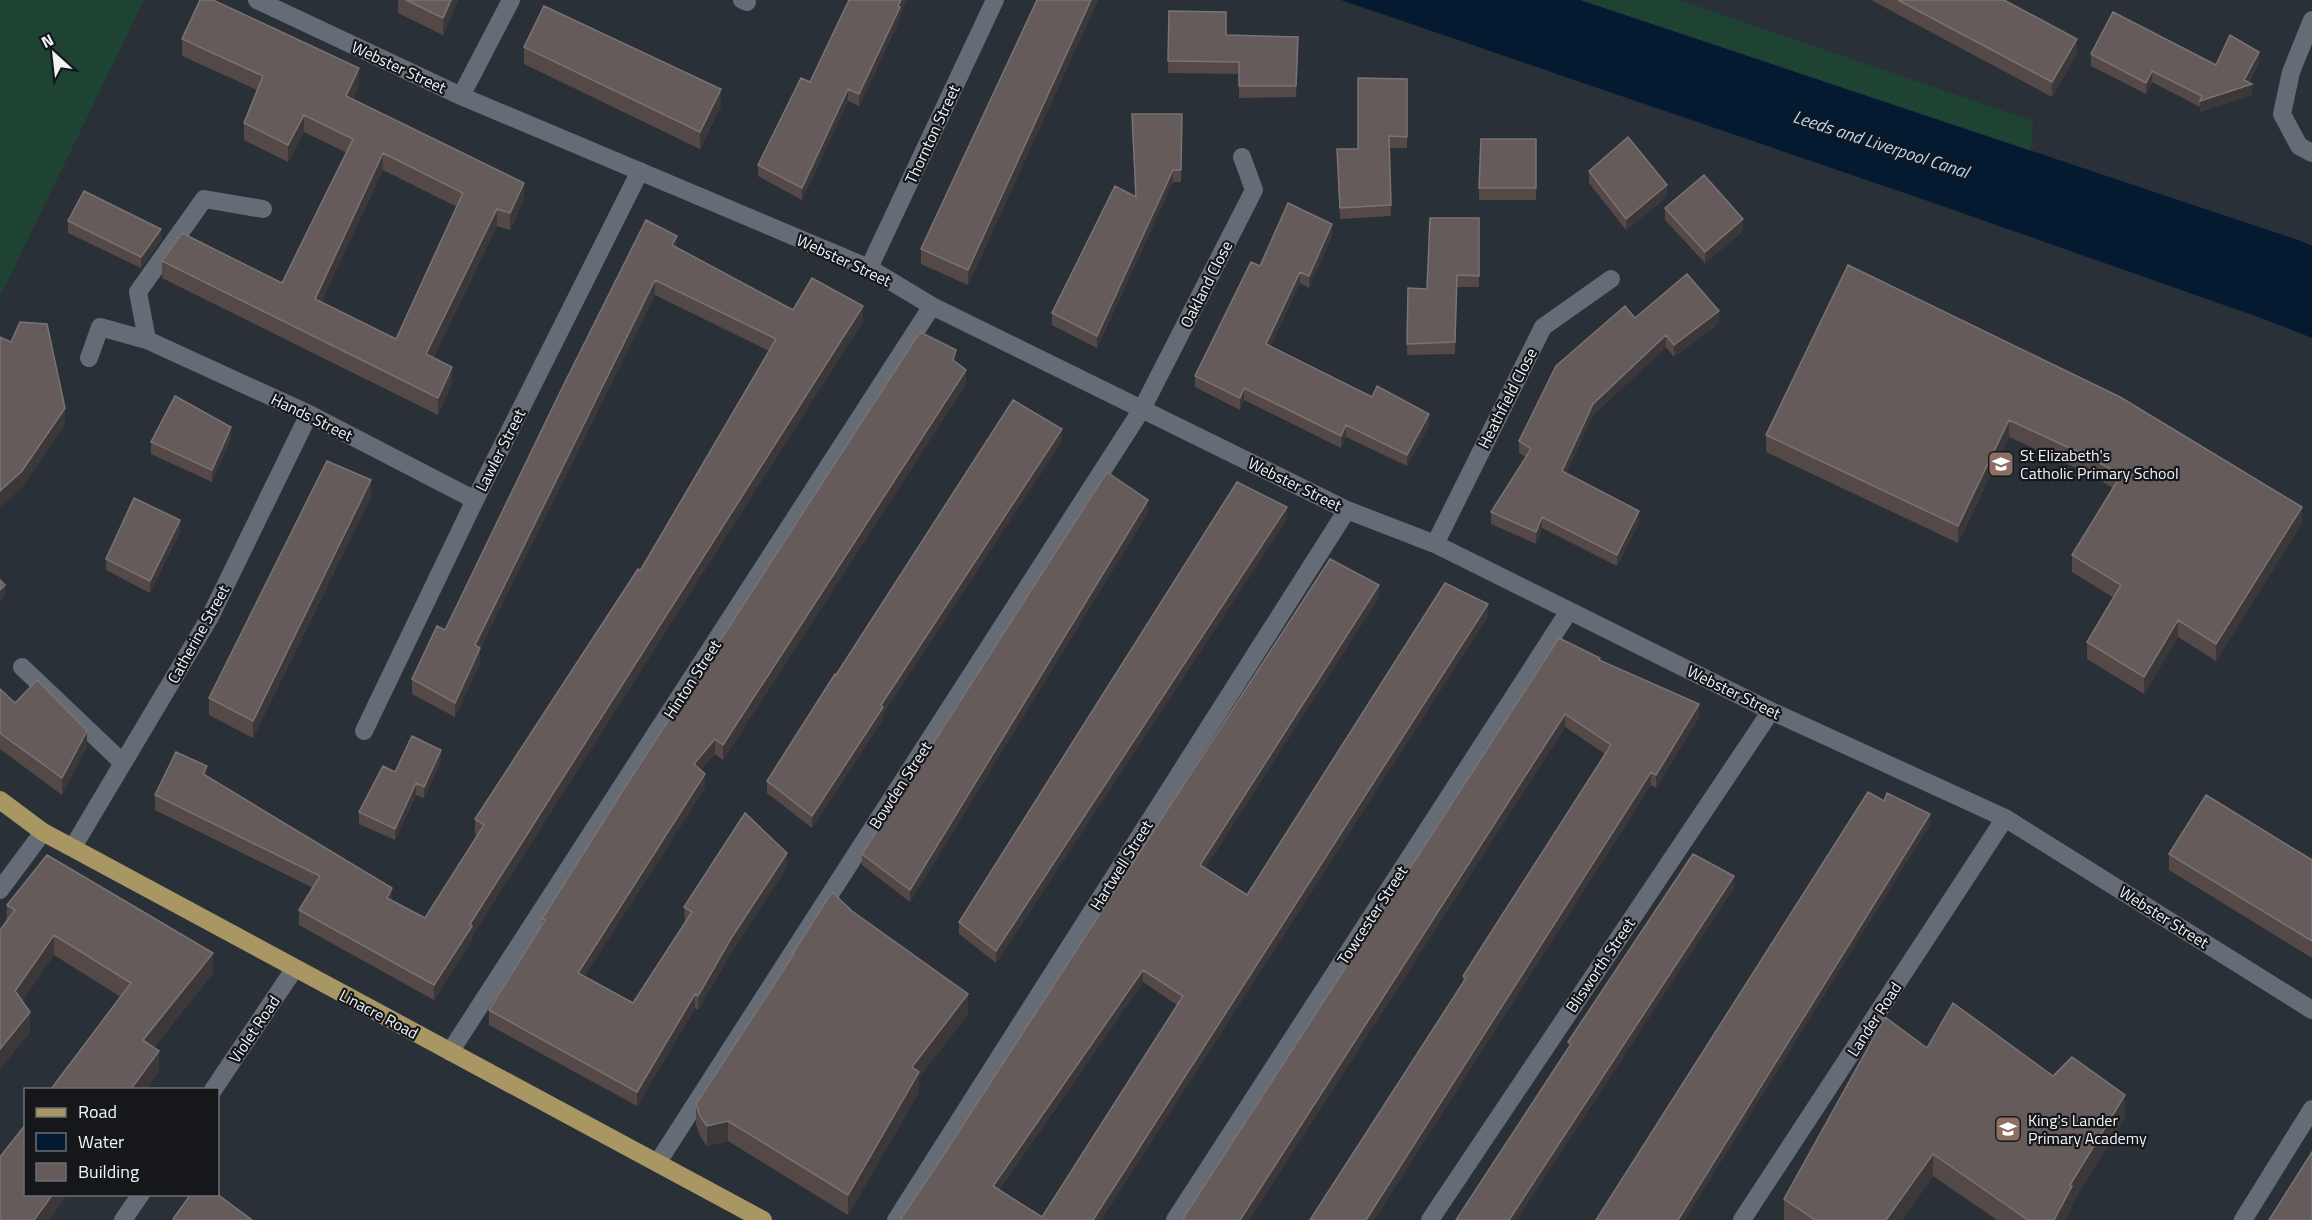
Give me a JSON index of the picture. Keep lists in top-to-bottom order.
{
  "streets": {
    "main road": ["Linacre Road"],
    "street": [
      "Webster Street",
      "Thornton Street",
      "Oakland Close",
      "Heathfield Close",
      "Hands Street",
      "Lawler Street",
      "Catherine Street",
      "Hinton Street",
      "Bowden Street",
      "Hartwell Street",
      "Towcester Street",
      "Blisworth Street",
      "Lander Road",
      "Violet Road"
    ]
  },
  "crossings": [
    ["Webster Street", "Thornton Street"],
    ["Webster Street", "Oakland Close"],
    ["Webster Street", "Heathfield Close"],
    ["Webster Street", "Lawler Street"],
    ["Webster Street", "Hinton Street"],
    ["Webster Street", "Bowden Street"],
    ["Webster Street", "Hartwell Street"],
    ["Webster Street", "Towcester Street"],
    ["Webster Street", "Blisworth Street"],
    ["Webster Street", "Lander Road"],
    ["Oakland Close", "Bowden Street"],
    ["Hands Street", "Lawler Street"],
    ["Hands Street", "Catherine Street"],
    ["Catherine Street", "Linacre Road"],
    ["Hinton Street", "Linacre Road"],
    ["Bowden Street", "Linacre Road"],
    ["Linacre Road", "Violet Road"]
  ],
  "water": ["Leeds and Liverpool Canal"],
  "places": {
    "school or university": ["St Elizabeth's Catholic Primary School", "King's Lander Primary Academy"]
  },
  "legend": ["Road", "Water", "Building"],
  "north": "top left"
}
